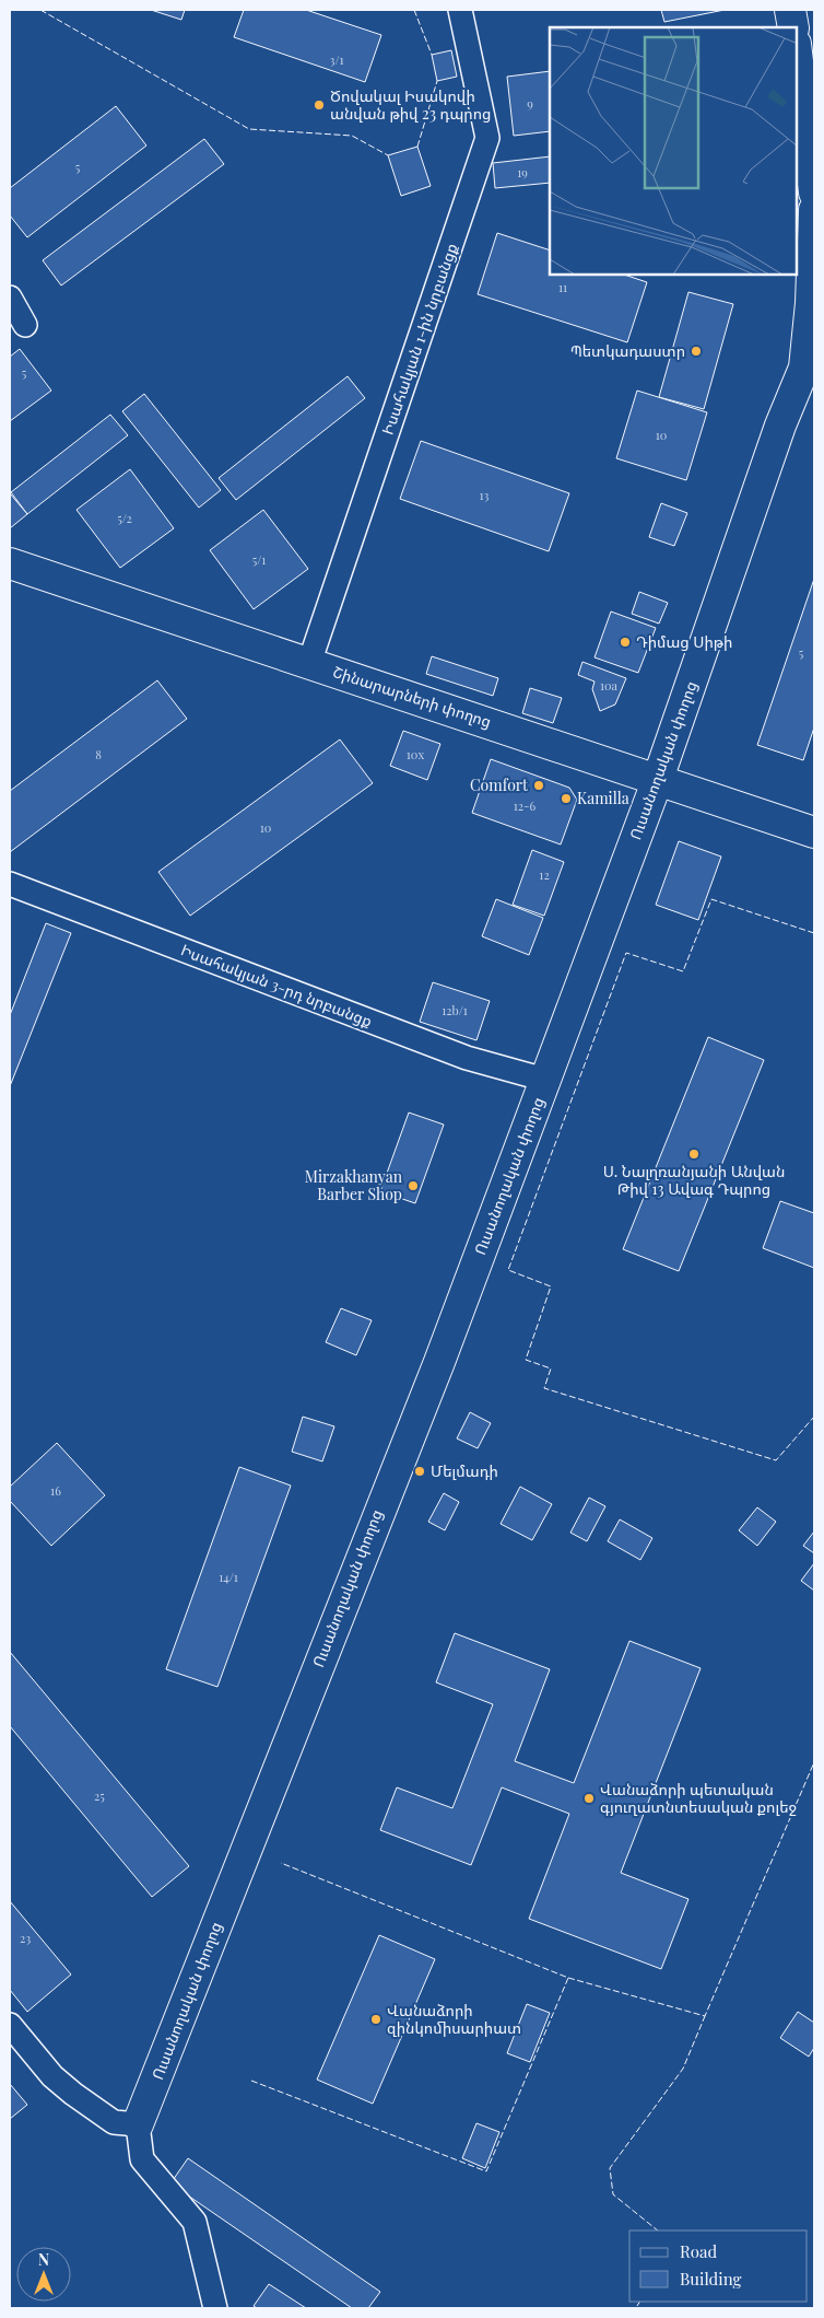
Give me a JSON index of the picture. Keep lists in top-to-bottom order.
{
  "streets": {
    "street": [
      "Իսահակյան 1-ին նրբանցք",
      "Շինարարների փողոց",
      "Ուսանողական փողոց",
      "Իսահակյան 3-րդ նրբանցք"
    ]
  },
  "crossings": [
    ["Իսահակյան 1-ին նրբանցք", "Շինարարների փողոց"],
    ["Շինարարների փողոց", "Ուսանողական փողոց"],
    ["Ուսանողական փողոց", "Իսահակյան 3-րդ նրբանցք"]
  ],
  "places": [
    "Ծովակալ Իսակովի անվան թիվ 23 դպրոց",
    "Պետկադաստր",
    "Դիմաց Սիթի",
    "Comfort",
    "Kamilla",
    "Ս. Նալղռանյանի Անվան Թիվ 13 Ավագ Դպրոց",
    "Mirzakhanyan Barber Shop",
    "Մելմադի",
    "Վանաձորի պետական գյուղատնտեսական քոլեջ",
    "Վանաձորի զինկոմիսարիատ"
  ],
  "house_numbers": [
    "3/1",
    "9",
    "5",
    "19",
    "11",
    "5",
    "10",
    "13",
    "5/2",
    "5/1",
    "5",
    "10a",
    "8",
    "10x",
    "12-6",
    "10",
    "12",
    "12b/1",
    "16",
    "14/1",
    "25",
    "23"
  ],
  "legend": ["Road", "Building"],
  "north": "top"
}
